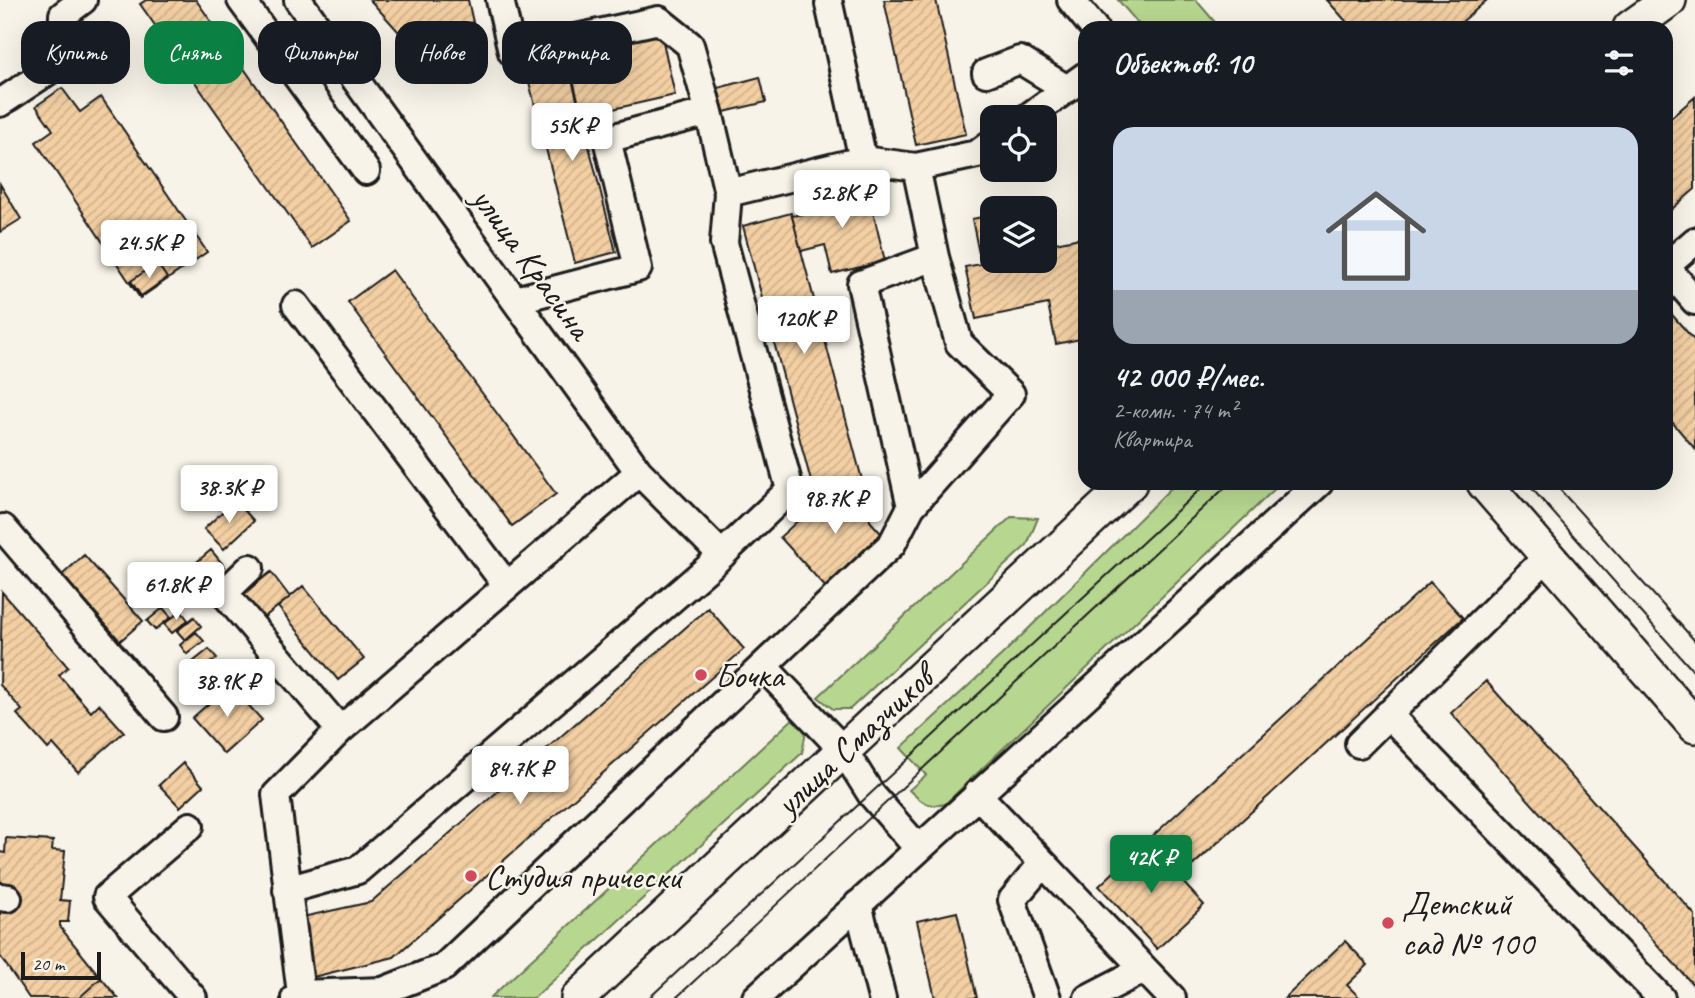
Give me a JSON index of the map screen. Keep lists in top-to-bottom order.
{
  "streets": {
    "main road": ["улица Смазчиков"],
    "street": ["улица Красина"]
  },
  "places": ["Бочка", "Студия прически", "Детский сад № 100"],
  "scale_bar": "20 m",
  "page": {
    "chip": [
      "Купить",
      "Снять",
      "Фильтры",
      "Новое",
      "Квартира"
    ],
    "heading": "Объектов: 10",
    "price": [
      "55K ₽",
      "52.8K ₽",
      "24.5K ₽",
      "120K ₽",
      "38.3K ₽",
      "98.7K ₽",
      "61.8K ₽",
      "38.9K ₽",
      "84.7K ₽",
      "42K ₽"
    ],
    "list": [
      {
        "name": "42 000 ₽/мес.",
        "note": "2-комн. · 74 m² · Квартира"
      }
    ],
    "scale": "20 m"
  }
}
